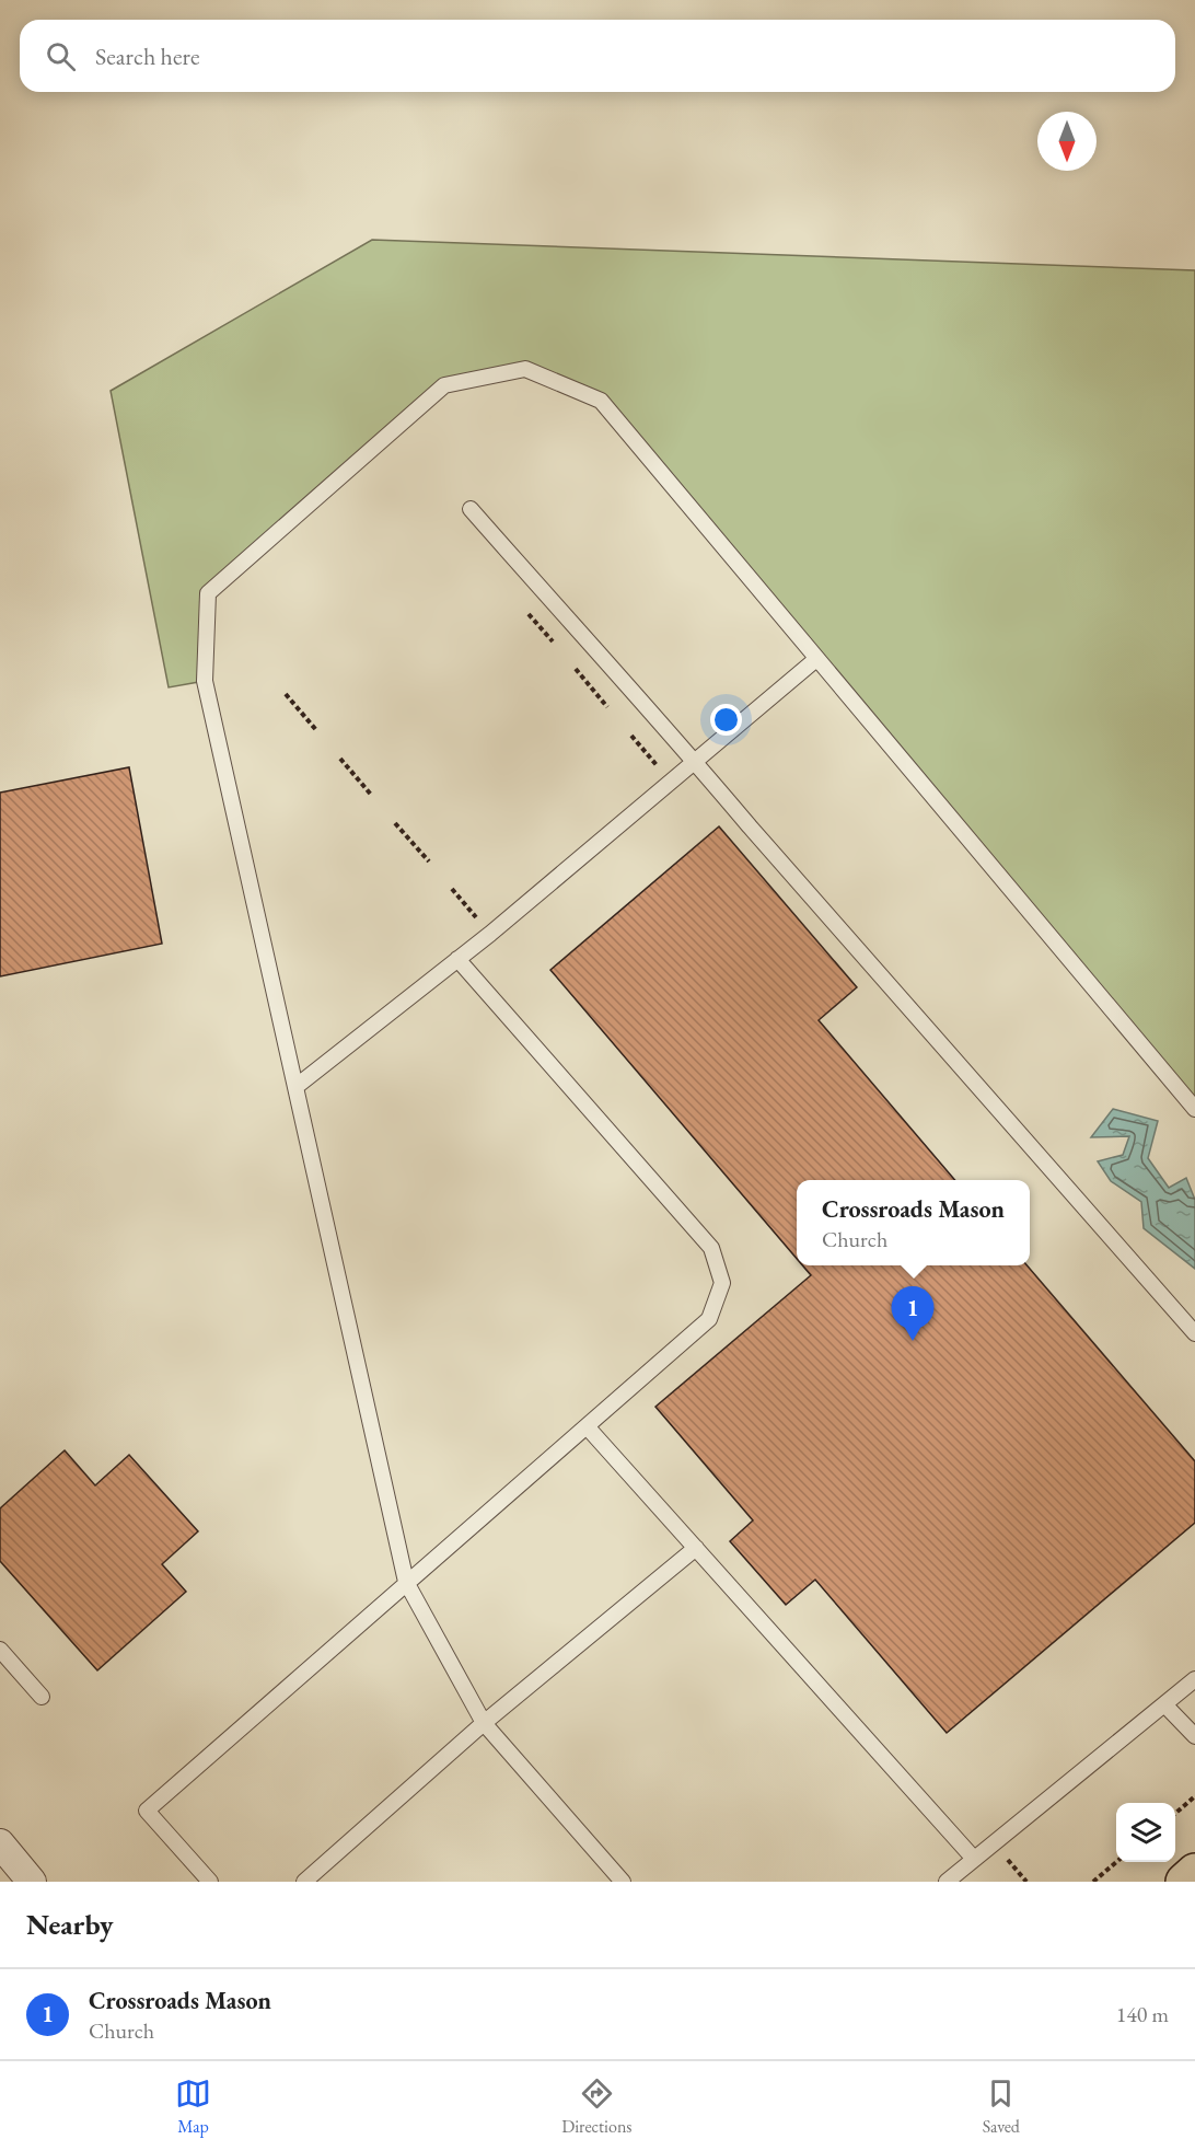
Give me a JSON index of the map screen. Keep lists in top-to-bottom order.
{
  "north": "bottom",
  "page": {
    "search": "Search here",
    "popup": ["Crossroads Mason", "Church"],
    "pins": "1",
    "heading": "Nearby",
    "list": [
      {
        "mark": "1",
        "name": "Crossroads Mason",
        "note": "Church",
        "value": "140 m"
      }
    ],
    "nav": ["Map", "Directions", "Saved"]
  }
}
